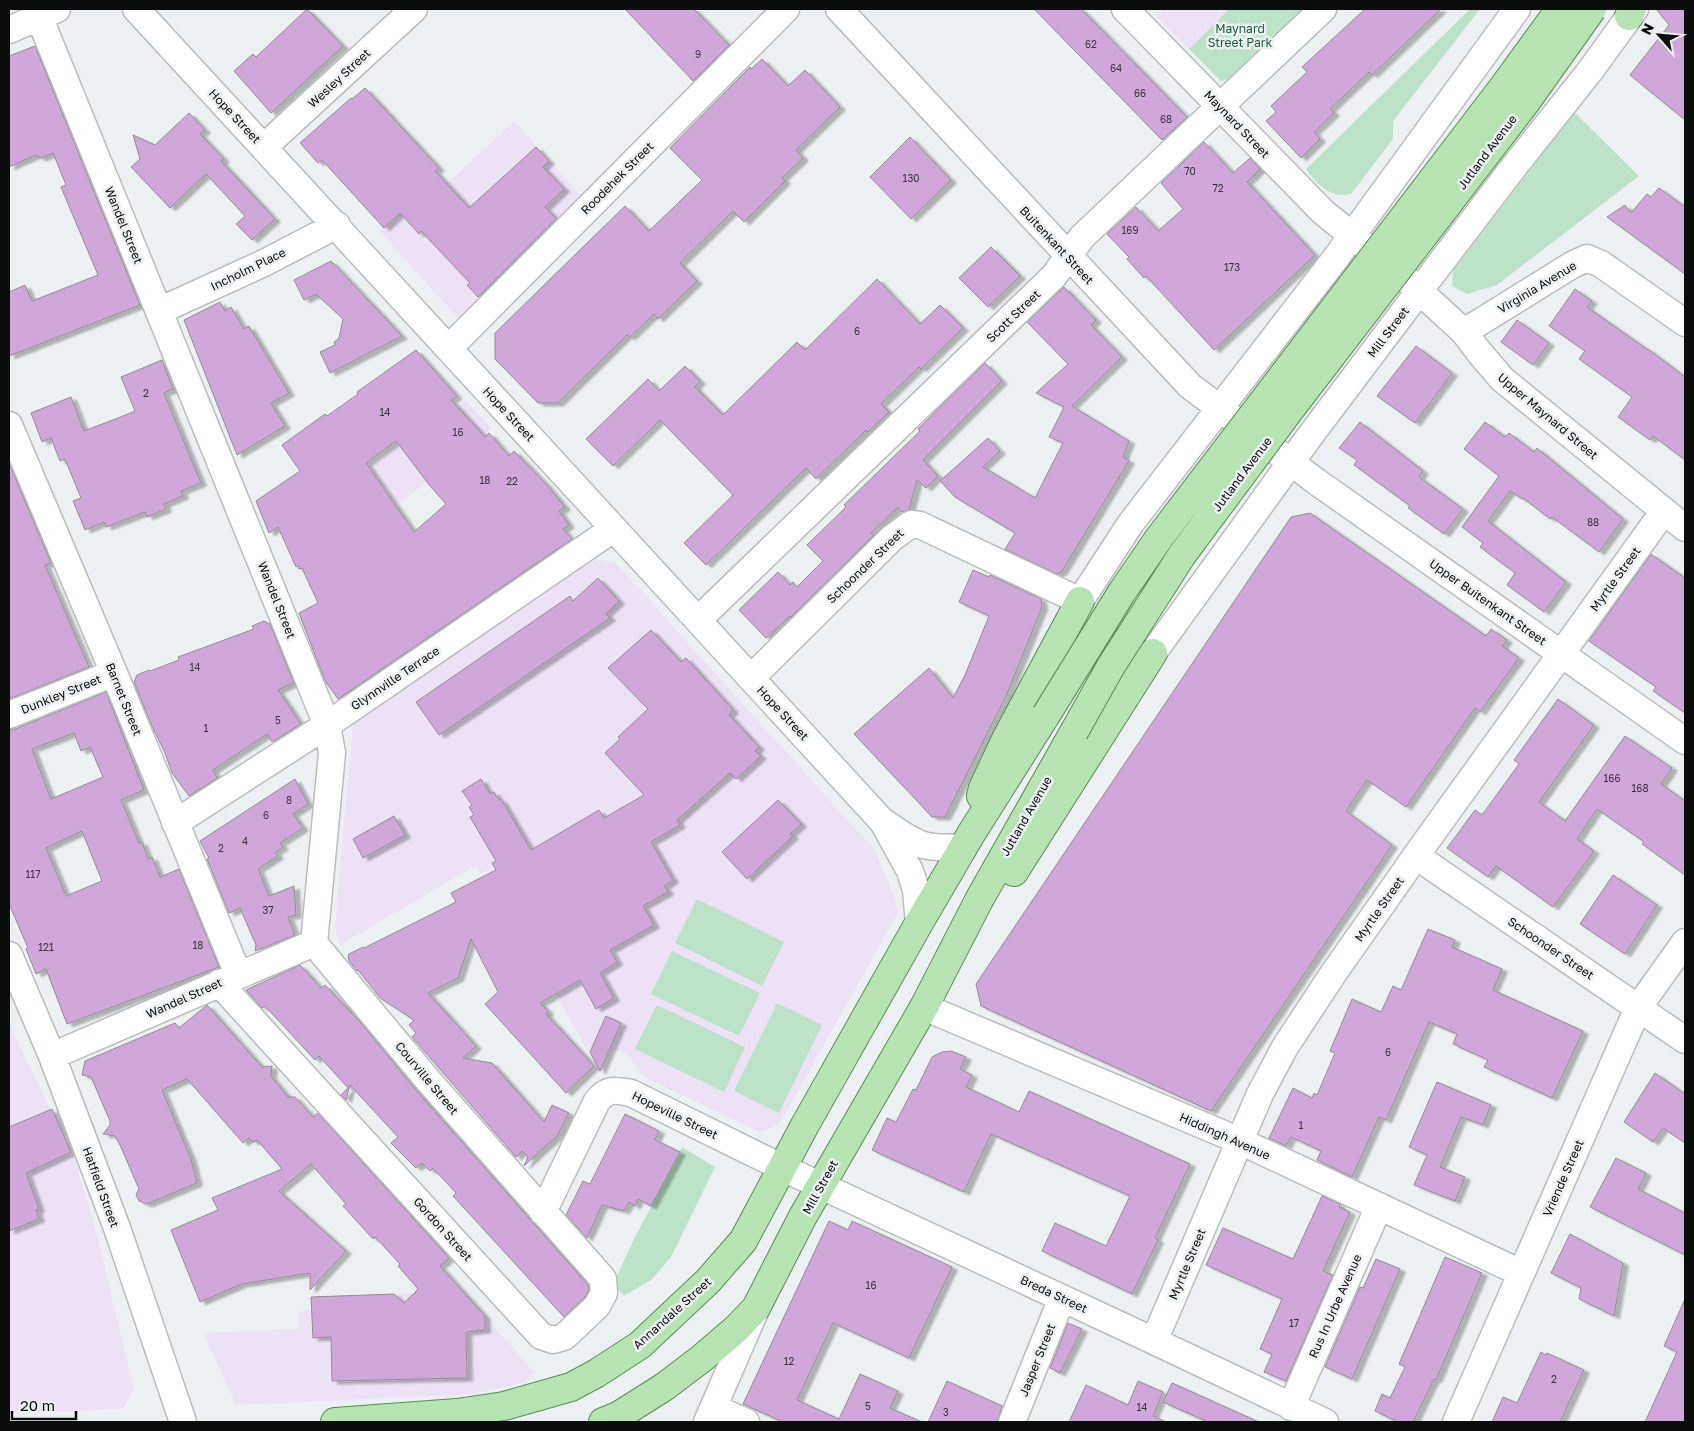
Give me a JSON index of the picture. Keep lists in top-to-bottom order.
{
  "streets": {
    "main road": ["Jutland Avenue", "Mill Street", "Annandale Street"],
    "street": [
      "Wesley Street",
      "Hope Street",
      "Maynard Street",
      "Roodehek Street",
      "Wandel Street",
      "Buitenkant Street",
      "Incholm Place",
      "Virginia Avenue",
      "Scott Street",
      "Upper Maynard Street",
      "Schoonder Street",
      "Myrtle Street",
      "Upper Buitenkant Street",
      "Glynnville Terrace",
      "Dunkley Street",
      "Barnet Street",
      "Courville Street",
      "Hopeville Street",
      "Hiddingh Avenue",
      "Vriende Street",
      "Hatfield Street",
      "Gordon Street",
      "Breda Street",
      "Rus In Urbe Avenue",
      "Jasper Street"
    ]
  },
  "crossings": [
    ["Wesley Street", "Hope Street"],
    ["Hope Street", "Roodehek Street"],
    ["Hope Street", "Incholm Place"],
    ["Hope Street", "Scott Street"],
    ["Hope Street", "Schoonder Street"],
    ["Hope Street", "Glynnville Terrace"],
    ["Maynard Street", "Scott Street"],
    ["Maynard Street", "Upper Maynard Street"],
    ["Jutland Avenue", "Mill Street"],
    ["Wandel Street", "Incholm Place"],
    ["Wandel Street", "Glynnville Terrace"],
    ["Wandel Street", "Barnet Street"],
    ["Wandel Street", "Courville Street"],
    ["Wandel Street", "Hatfield Street"],
    ["Wandel Street", "Gordon Street"],
    ["Buitenkant Street", "Scott Street"],
    ["Buitenkant Street", "Mill Street"],
    ["Buitenkant Street", "Upper Buitenkant Street"],
    ["Virginia Avenue", "Upper Maynard Street"],
    ["Mill Street", "Upper Maynard Street"],
    ["Mill Street", "Upper Buitenkant Street"],
    ["Mill Street", "Hiddingh Avenue"],
    ["Mill Street", "Breda Street"],
    ["Upper Maynard Street", "Myrtle Street"],
    ["Schoonder Street", "Myrtle Street"],
    ["Schoonder Street", "Vriende Street"],
    ["Myrtle Street", "Upper Buitenkant Street"],
    ["Myrtle Street", "Hiddingh Avenue"],
    ["Myrtle Street", "Breda Street"],
    ["Glynnville Terrace", "Barnet Street"],
    ["Dunkley Street", "Barnet Street"],
    ["Barnet Street", "Gordon Street"],
    ["Courville Street", "Hopeville Street"],
    ["Courville Street", "Gordon Street"],
    ["Hopeville Street", "Gordon Street"],
    ["Hopeville Street", "Breda Street"],
    ["Hopeville Street", "Annandale Street"],
    ["Hiddingh Avenue", "Vriende Street"],
    ["Hiddingh Avenue", "Rus In Urbe Avenue"],
    ["Breda Street", "Rus In Urbe Avenue"],
    ["Breda Street", "Annandale Street"],
    ["Breda Street", "Jasper Street"]
  ],
  "parks": ["Maynard Street Park"],
  "house_numbers": [
    "62",
    "9",
    "64",
    "66",
    "68",
    "70",
    "130",
    "72",
    "169",
    "173",
    "6",
    "2",
    "14",
    "16",
    "18",
    "22",
    "88",
    "14",
    "5",
    "1",
    "166",
    "168",
    "8",
    "6",
    "4",
    "2",
    "117",
    "37",
    "18",
    "121",
    "6",
    "1",
    "16",
    "17",
    "12",
    "2",
    "5",
    "14",
    "3"
  ],
  "scale_bar": "20 m",
  "north": "top left"
}
